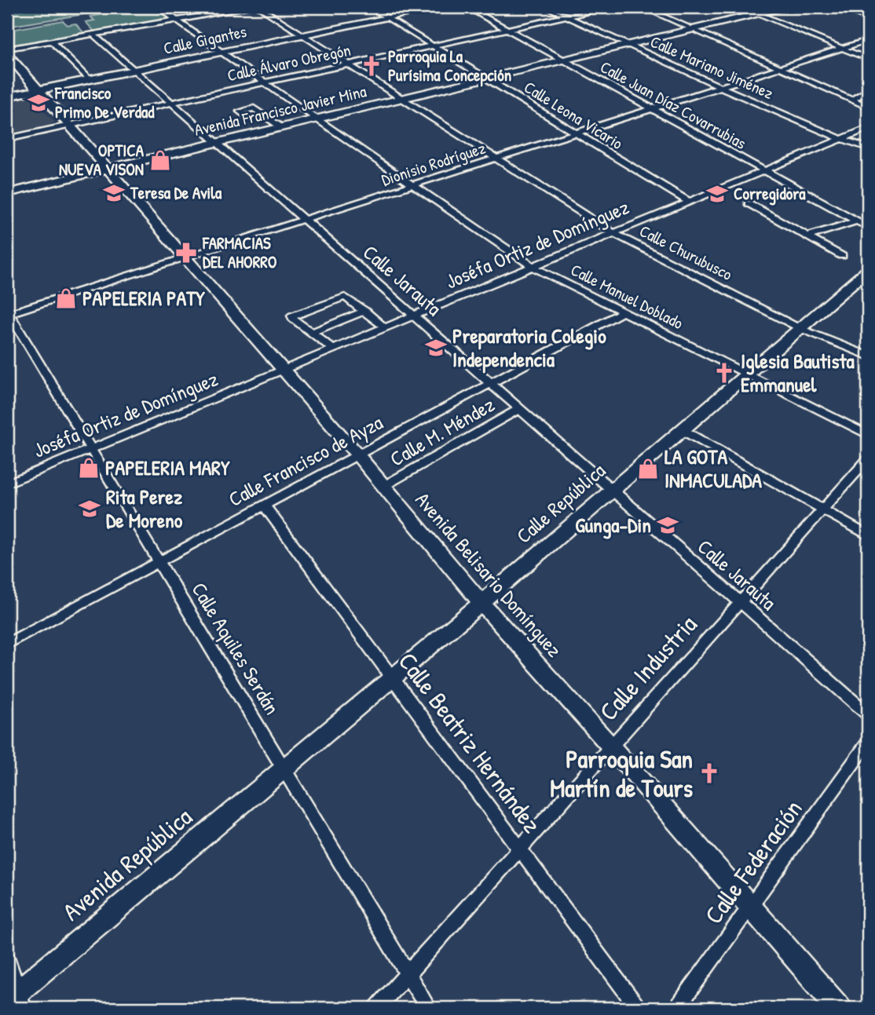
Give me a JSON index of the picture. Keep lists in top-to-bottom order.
{
  "streets": {
    "main road": [
      "Calle Gigantes",
      "Avenida Francisco Javier Mina",
      "Calle República",
      "Avenida Belisario Domínguez",
      "Avenida República"
    ],
    "street": [
      "Calle Álvaro Obregón",
      "Calle Mariano Jiménez",
      "Calle Juan Díaz Covarrubias",
      "Calle Leona Vicario",
      "Dionisio Rodríguez",
      "Joséfa Ortiz de Domínguez",
      "Calle Churubusco",
      "Calle Jarauta",
      "Calle Manuel Doblado",
      "Calle M. Méndez",
      "Calle Francisco de Ayza",
      "Calle Aquiles Serdán",
      "Calle Industria",
      "Calle Beatriz Hernández",
      "Calle Federación"
    ]
  },
  "crossings": [
    ["Calle Gigantes", "Calle Leona Vicario"],
    ["Calle Gigantes", "Calle Churubusco"],
    ["Calle Gigantes", "Calle Jarauta"],
    ["Calle Gigantes", "Calle Manuel Doblado"],
    ["Calle Gigantes", "Avenida Belisario Domínguez"],
    ["Calle Álvaro Obregón", "Calle Mariano Jiménez"],
    ["Calle Álvaro Obregón", "Calle Juan Díaz Covarrubias"],
    ["Calle Álvaro Obregón", "Calle Leona Vicario"],
    ["Calle Álvaro Obregón", "Calle Churubusco"],
    ["Calle Álvaro Obregón", "Calle Jarauta"],
    ["Calle Álvaro Obregón", "Calle Manuel Doblado"],
    ["Calle Álvaro Obregón", "Avenida Belisario Domínguez"],
    ["Calle Mariano Jiménez", "Avenida Francisco Javier Mina"],
    ["Calle Mariano Jiménez", "Dionisio Rodríguez"],
    ["Calle Mariano Jiménez", "Joséfa Ortiz de Domínguez"],
    ["Calle Juan Díaz Covarrubias", "Avenida Francisco Javier Mina"],
    ["Calle Juan Díaz Covarrubias", "Dionisio Rodríguez"],
    ["Calle Juan Díaz Covarrubias", "Joséfa Ortiz de Domínguez"],
    ["Avenida Francisco Javier Mina", "Calle Leona Vicario"],
    ["Avenida Francisco Javier Mina", "Calle Churubusco"],
    ["Avenida Francisco Javier Mina", "Calle Jarauta"],
    ["Avenida Francisco Javier Mina", "Calle Manuel Doblado"],
    ["Avenida Francisco Javier Mina", "Avenida Belisario Domínguez"],
    ["Calle Leona Vicario", "Dionisio Rodríguez"],
    ["Calle Leona Vicario", "Joséfa Ortiz de Domínguez"],
    ["Dionisio Rodríguez", "Calle Churubusco"],
    ["Dionisio Rodríguez", "Calle Jarauta"],
    ["Dionisio Rodríguez", "Calle Manuel Doblado"],
    ["Dionisio Rodríguez", "Avenida Belisario Domínguez"],
    ["Dionisio Rodríguez", "Calle Aquiles Serdán"],
    ["Joséfa Ortiz de Domínguez", "Calle Churubusco"],
    ["Joséfa Ortiz de Domínguez", "Calle Jarauta"],
    ["Joséfa Ortiz de Domínguez", "Calle Manuel Doblado"],
    ["Joséfa Ortiz de Domínguez", "Avenida Belisario Domínguez"],
    ["Joséfa Ortiz de Domínguez", "Calle Aquiles Serdán"],
    ["Calle Churubusco", "Calle República"],
    ["Calle Jarauta", "Calle M. Méndez"],
    ["Calle Jarauta", "Calle Francisco de Ayza"],
    ["Calle Jarauta", "Calle República"],
    ["Calle Jarauta", "Calle Industria"],
    ["Calle Manuel Doblado", "Calle Francisco de Ayza"],
    ["Calle Manuel Doblado", "Calle República"],
    ["Calle M. Méndez", "Avenida Belisario Domínguez"],
    ["Calle Francisco de Ayza", "Avenida Belisario Domínguez"],
    ["Calle Francisco de Ayza", "Calle Aquiles Serdán"],
    ["Calle Francisco de Ayza", "Calle Beatriz Hernández"],
    ["Calle República", "Avenida Belisario Domínguez"],
    ["Calle República", "Calle Aquiles Serdán"],
    ["Calle República", "Calle Beatriz Hernández"],
    ["Calle República", "Avenida República"],
    ["Avenida Belisario Domínguez", "Calle Industria"],
    ["Avenida Belisario Domínguez", "Calle Federación"],
    ["Calle Aquiles Serdán", "Calle Industria"],
    ["Calle Aquiles Serdán", "Avenida República"],
    ["Calle Industria", "Calle Beatriz Hernández"]
  ],
  "places": {
    "church": ["Parroquia La Purísima Concepción", "Iglesia Bautista Emmanuel", "Parroquia San Martín de Tours"],
    "school or university": [
      "Francisco Primo De Verdad",
      "Teresa De Avila",
      "Corregidora",
      "Preparatoria Colegio Independencia",
      "Rita Perez De Moreno",
      "Gunga-Din"
    ],
    "shop": [
      "OPTICA NUEVA VISON",
      "PAPELERIA PATY",
      "PAPELERIA MARY",
      "LA GOTA INMACULADA"
    ],
    "pharmacy": ["FARMACIAS DEL AHORRO"]
  }
}
